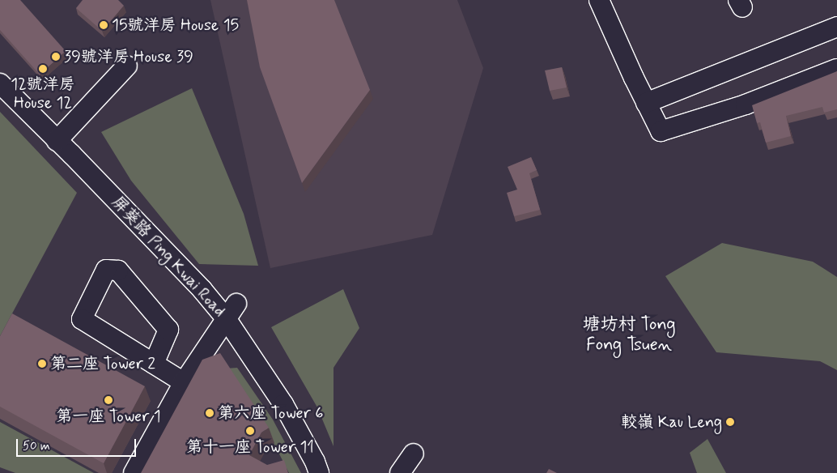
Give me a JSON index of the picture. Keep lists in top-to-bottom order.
{
  "streets": {
    "street": ["屏葵路 Ping Kwai Road"]
  },
  "districts": ["塘坊村 Tong Fong Tsuen"],
  "places": [
    "15號洋房 House 15",
    "39號洋房 House 39",
    "12號洋房 House 12",
    "第二座 Tower 2",
    "第一座 Tower 1",
    "第六座 Tower 6",
    "較嶺 Kau Leng",
    "第十一座 Tower 11"
  ],
  "scale_bar": "50 m"
}
